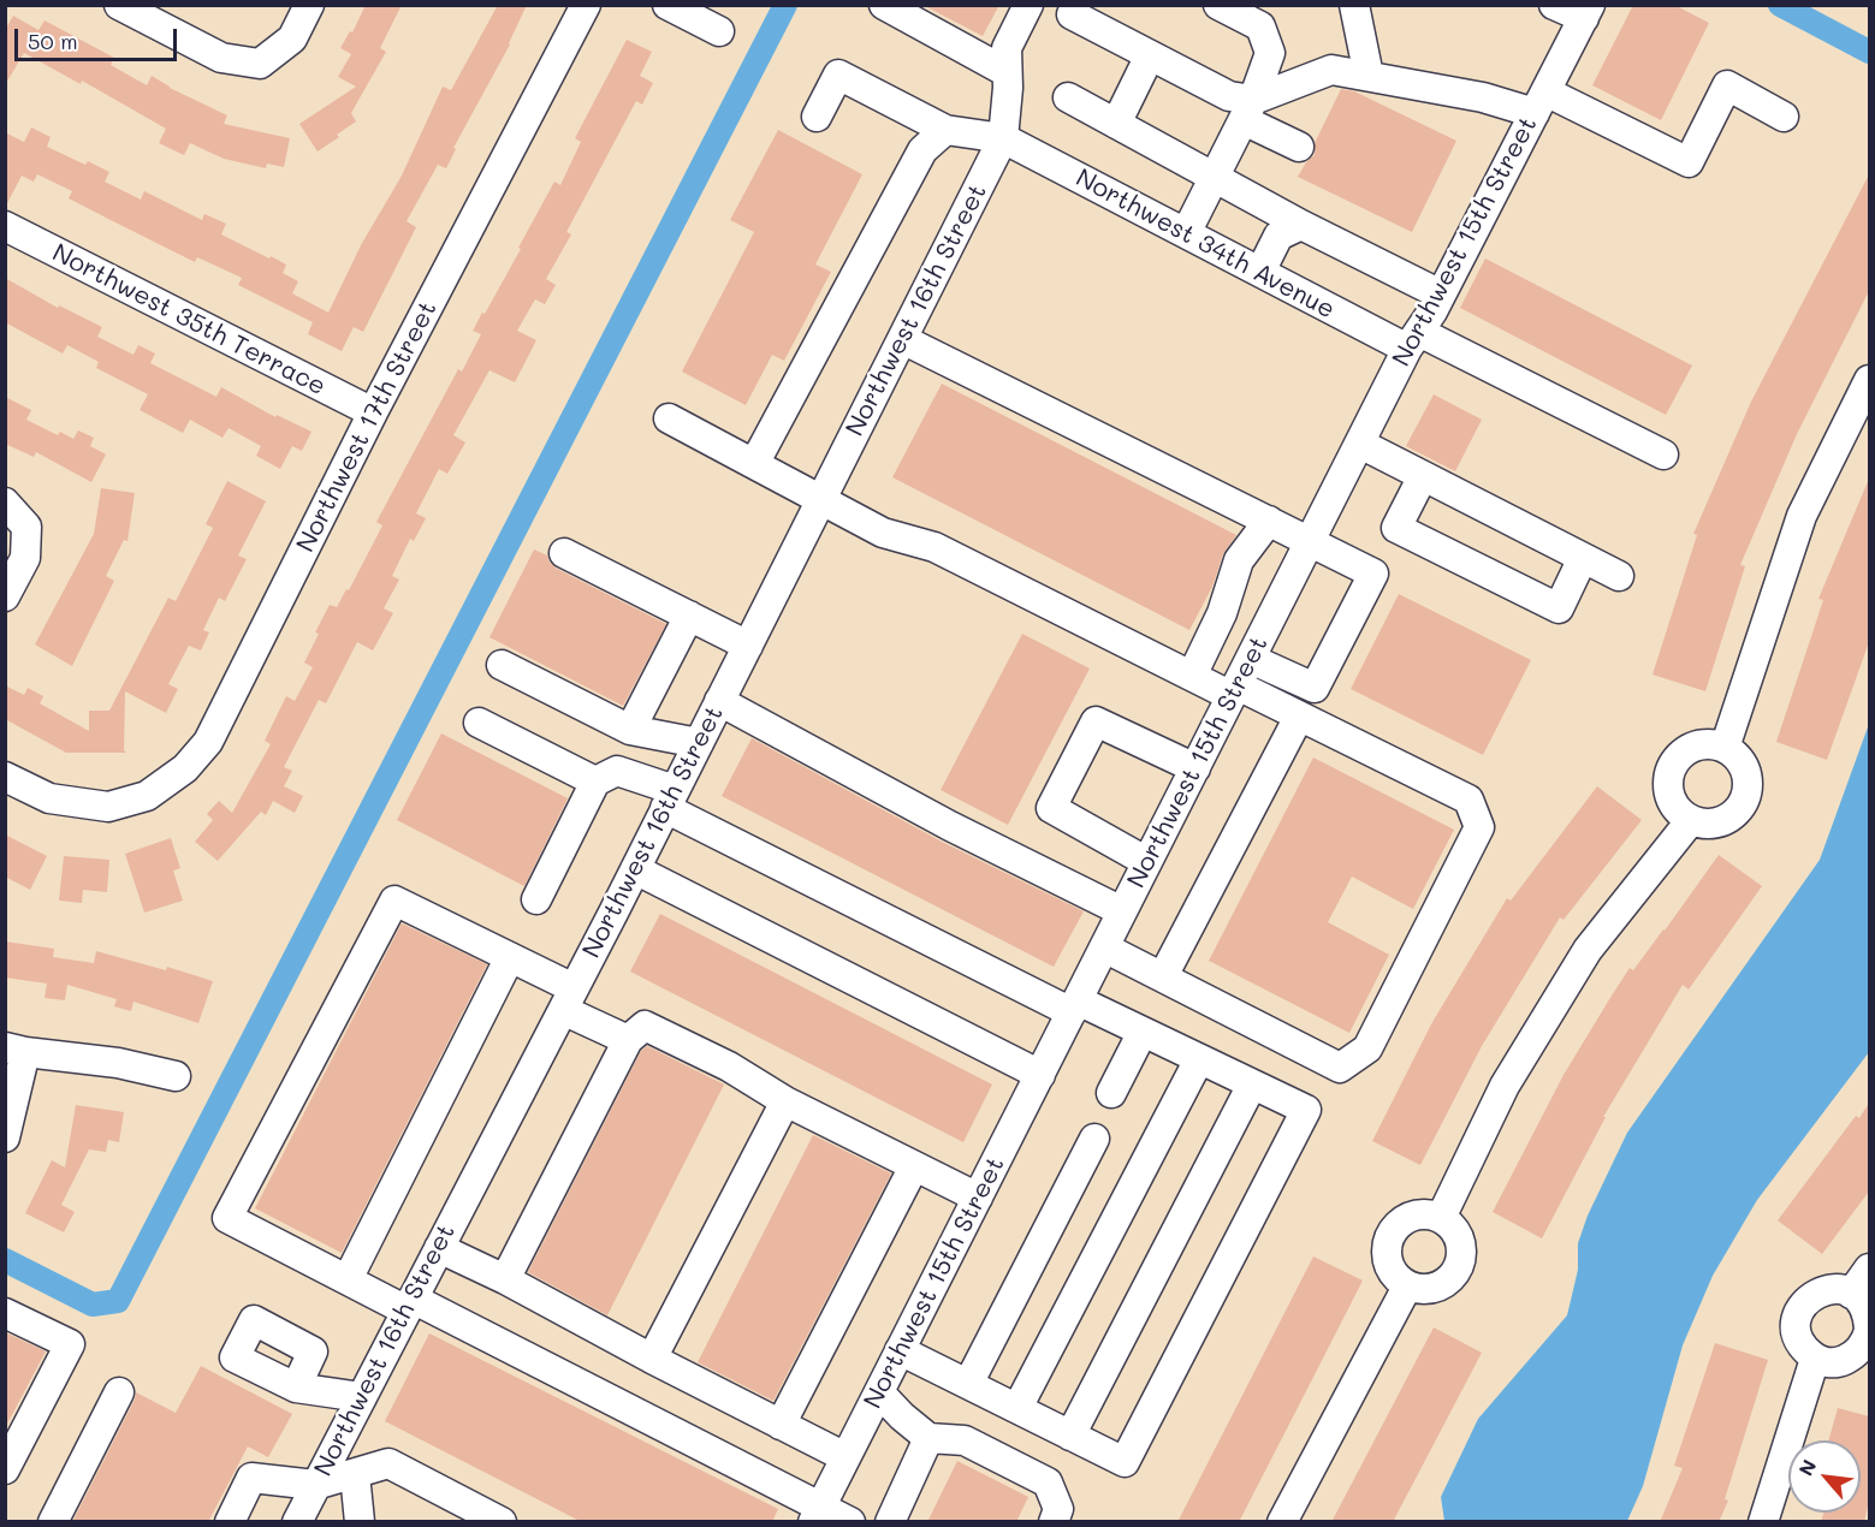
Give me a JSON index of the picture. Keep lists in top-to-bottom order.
{
  "streets": {
    "street": [
      "Northwest 15th Street",
      "Northwest 34th Avenue",
      "Northwest 16th Street",
      "Northwest 35th Terrace",
      "Northwest 17th Street"
    ]
  },
  "crossings": [
    ["Northwest 15th Street", "Northwest 34th Avenue"],
    ["Northwest 34th Avenue", "Northwest 16th Street"],
    ["Northwest 35th Terrace", "Northwest 17th Street"]
  ],
  "scale_bar": "50 m",
  "north": "top left"
}
